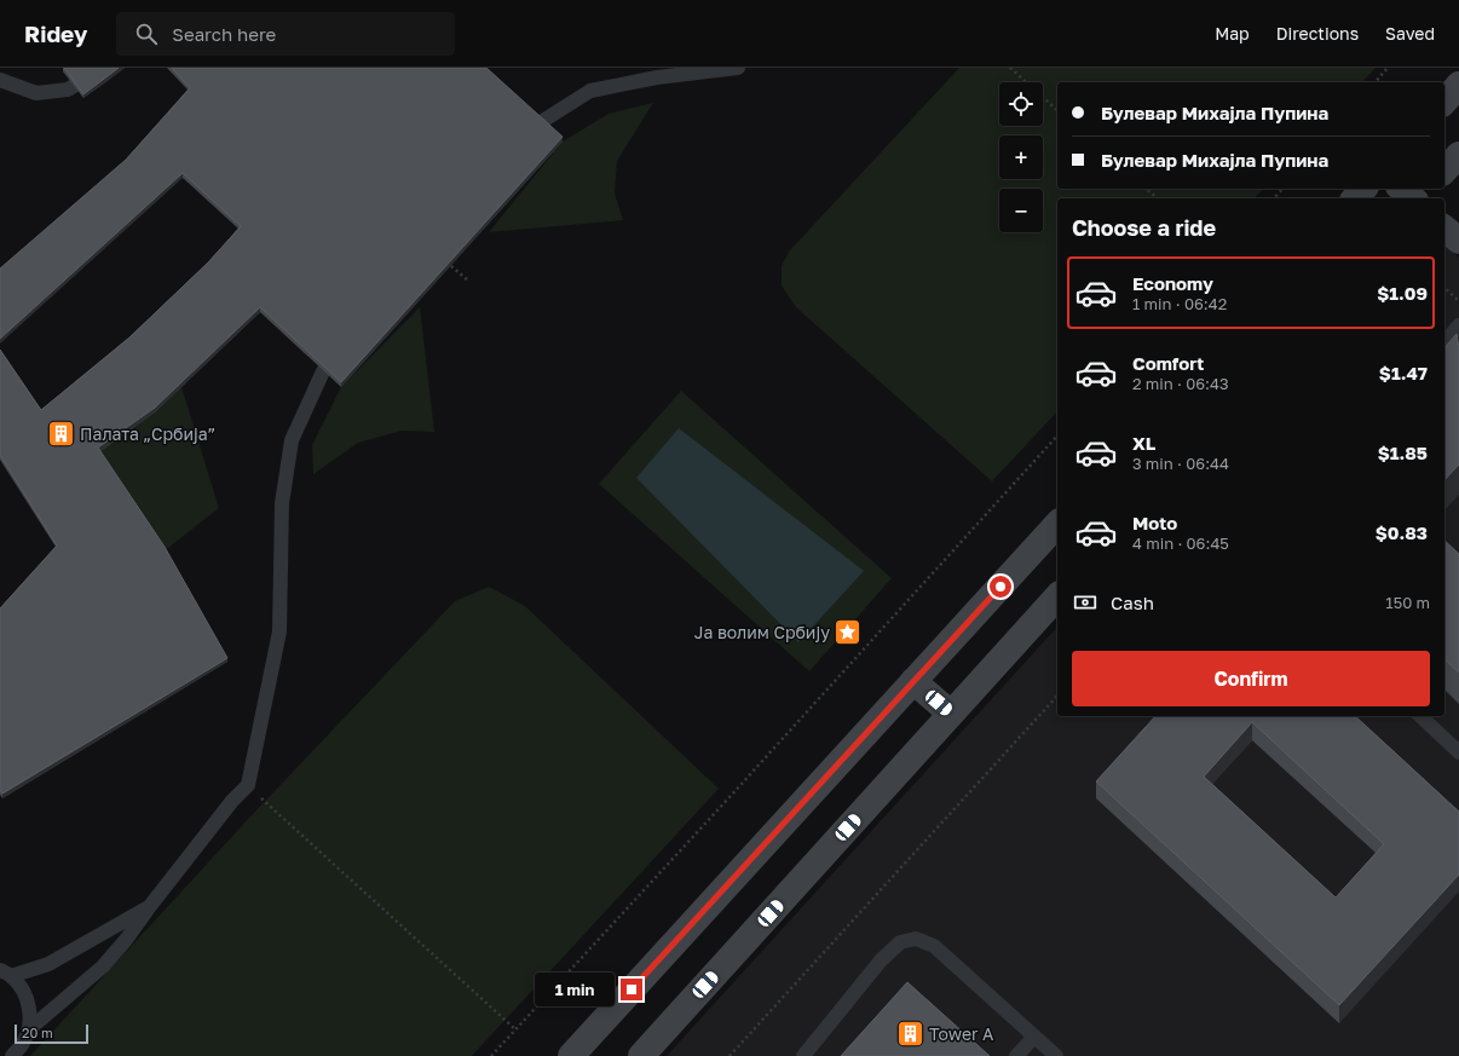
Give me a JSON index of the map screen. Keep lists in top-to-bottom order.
{
  "places": {
    "building": ["Палата „Србија”", "Tower A"],
    "place": ["Ја волим Србију"]
  },
  "scale_bar": "20 m",
  "page": {
    "header": "Ridey",
    "search": "Search here",
    "nav": ["Map", "Directions", "Saved"],
    "map_buttons": ["+", "−"],
    "banner": ["Булевар Михајла Пупина", "Булевар Михајла Пупина"],
    "heading": "Choose a ride",
    "list": [
      {
        "name": "Economy",
        "note": "1 min · 06:42",
        "value": "$1.09"
      },
      {
        "name": "Comfort",
        "note": "2 min · 06:43",
        "value": "$1.47"
      },
      {
        "name": "XL",
        "note": "3 min · 06:44",
        "value": "$1.85"
      },
      {
        "name": "Moto",
        "note": "4 min · 06:45",
        "value": "$0.83"
      }
    ],
    "pay": ["Cash", "150 m"],
    "buttons": "Confirm",
    "bubble": "1 min",
    "scale": "20 m"
  }
}
